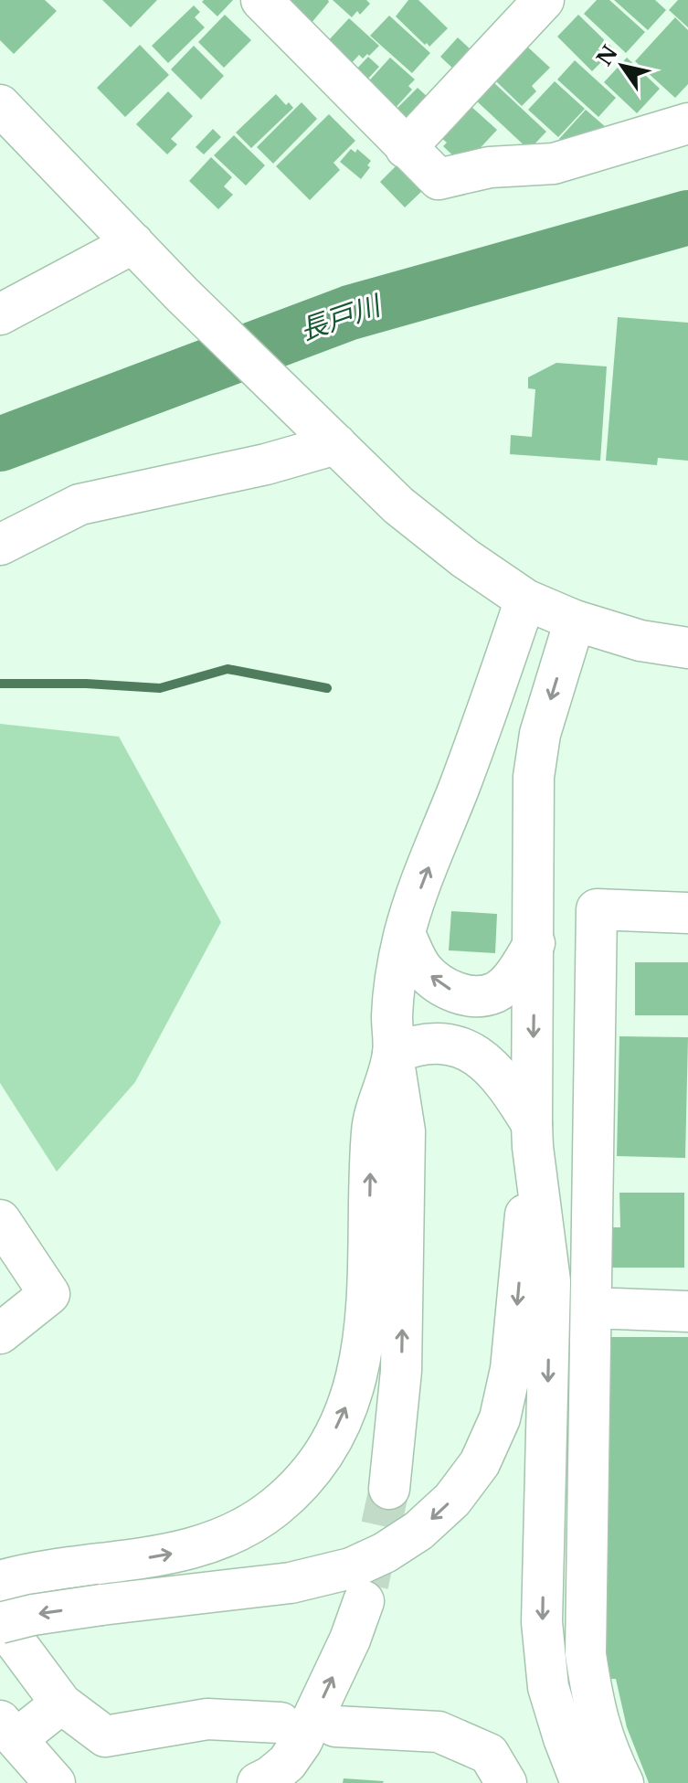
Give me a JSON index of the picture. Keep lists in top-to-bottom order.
{
  "water": ["長戸川"],
  "north": "top left"
}
